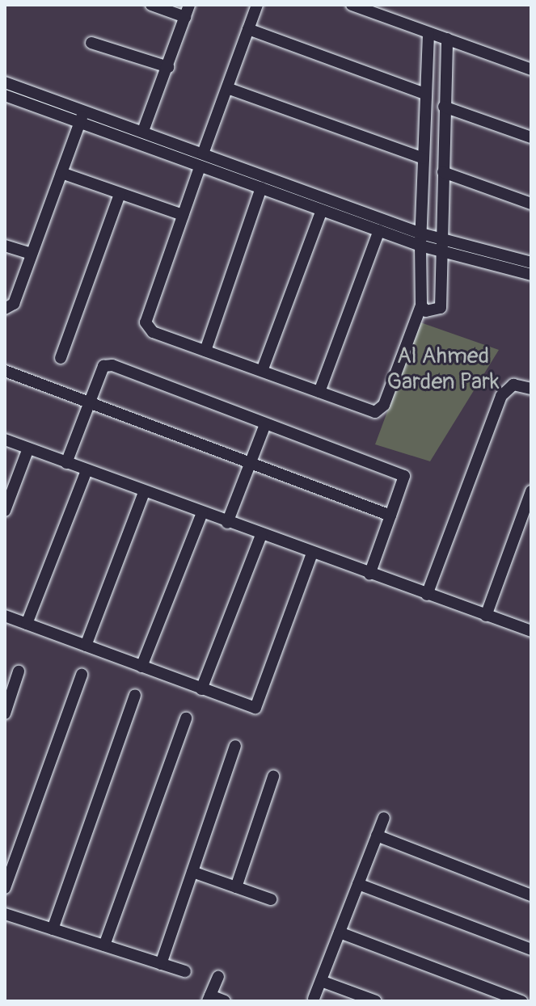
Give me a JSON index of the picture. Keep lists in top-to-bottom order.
{
  "parks": ["Al Ahmed Garden Park"]
}
